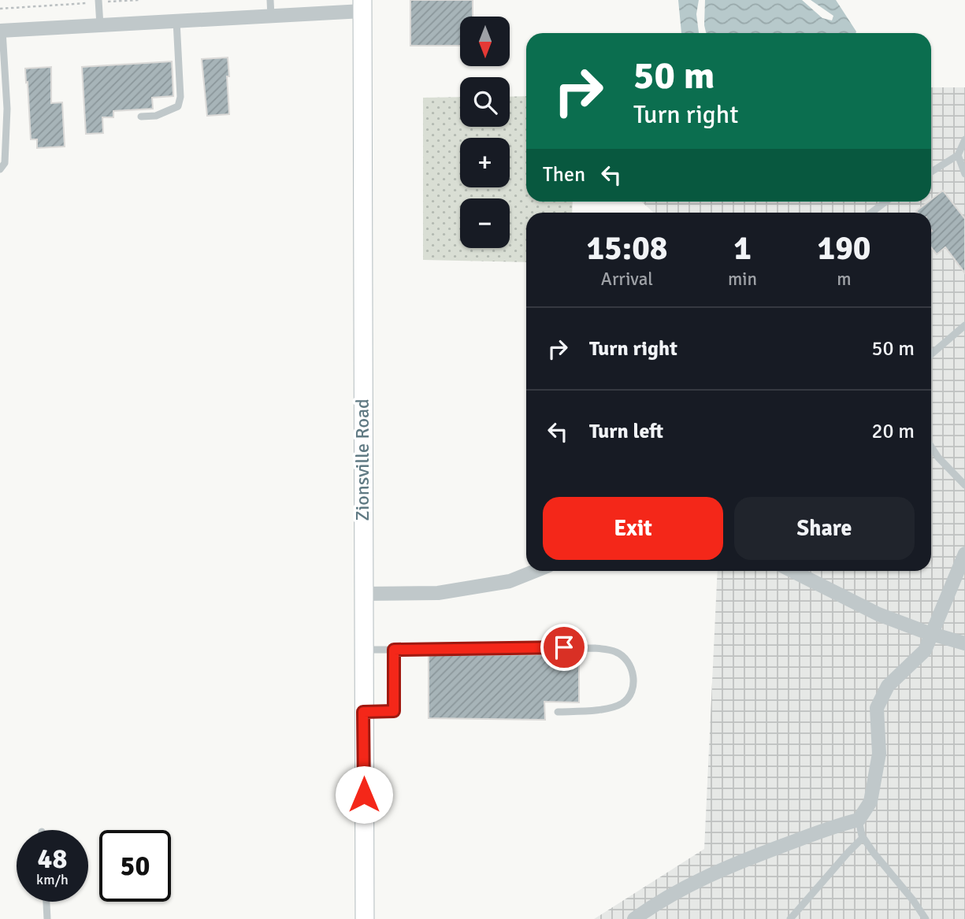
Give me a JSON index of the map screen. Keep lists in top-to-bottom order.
{
  "streets": {
    "main road": ["Zionsville Road"]
  },
  "north": "bottom",
  "page": {
    "map_buttons": ["+", "−"],
    "turn": ["50 m", "Turn right"],
    "then": "Then",
    "eta": [
      "15:08",
      "Arrival",
      "1",
      "min",
      "190",
      "m"
    ],
    "list": [
      {
        "name": "Turn right",
        "value": "50 m"
      },
      {
        "name": "Turn left",
        "value": "20 m"
      }
    ],
    "buttons": ["Exit", "Share"],
    "speed": "48 km/h",
    "limit": "50"
  }
}
